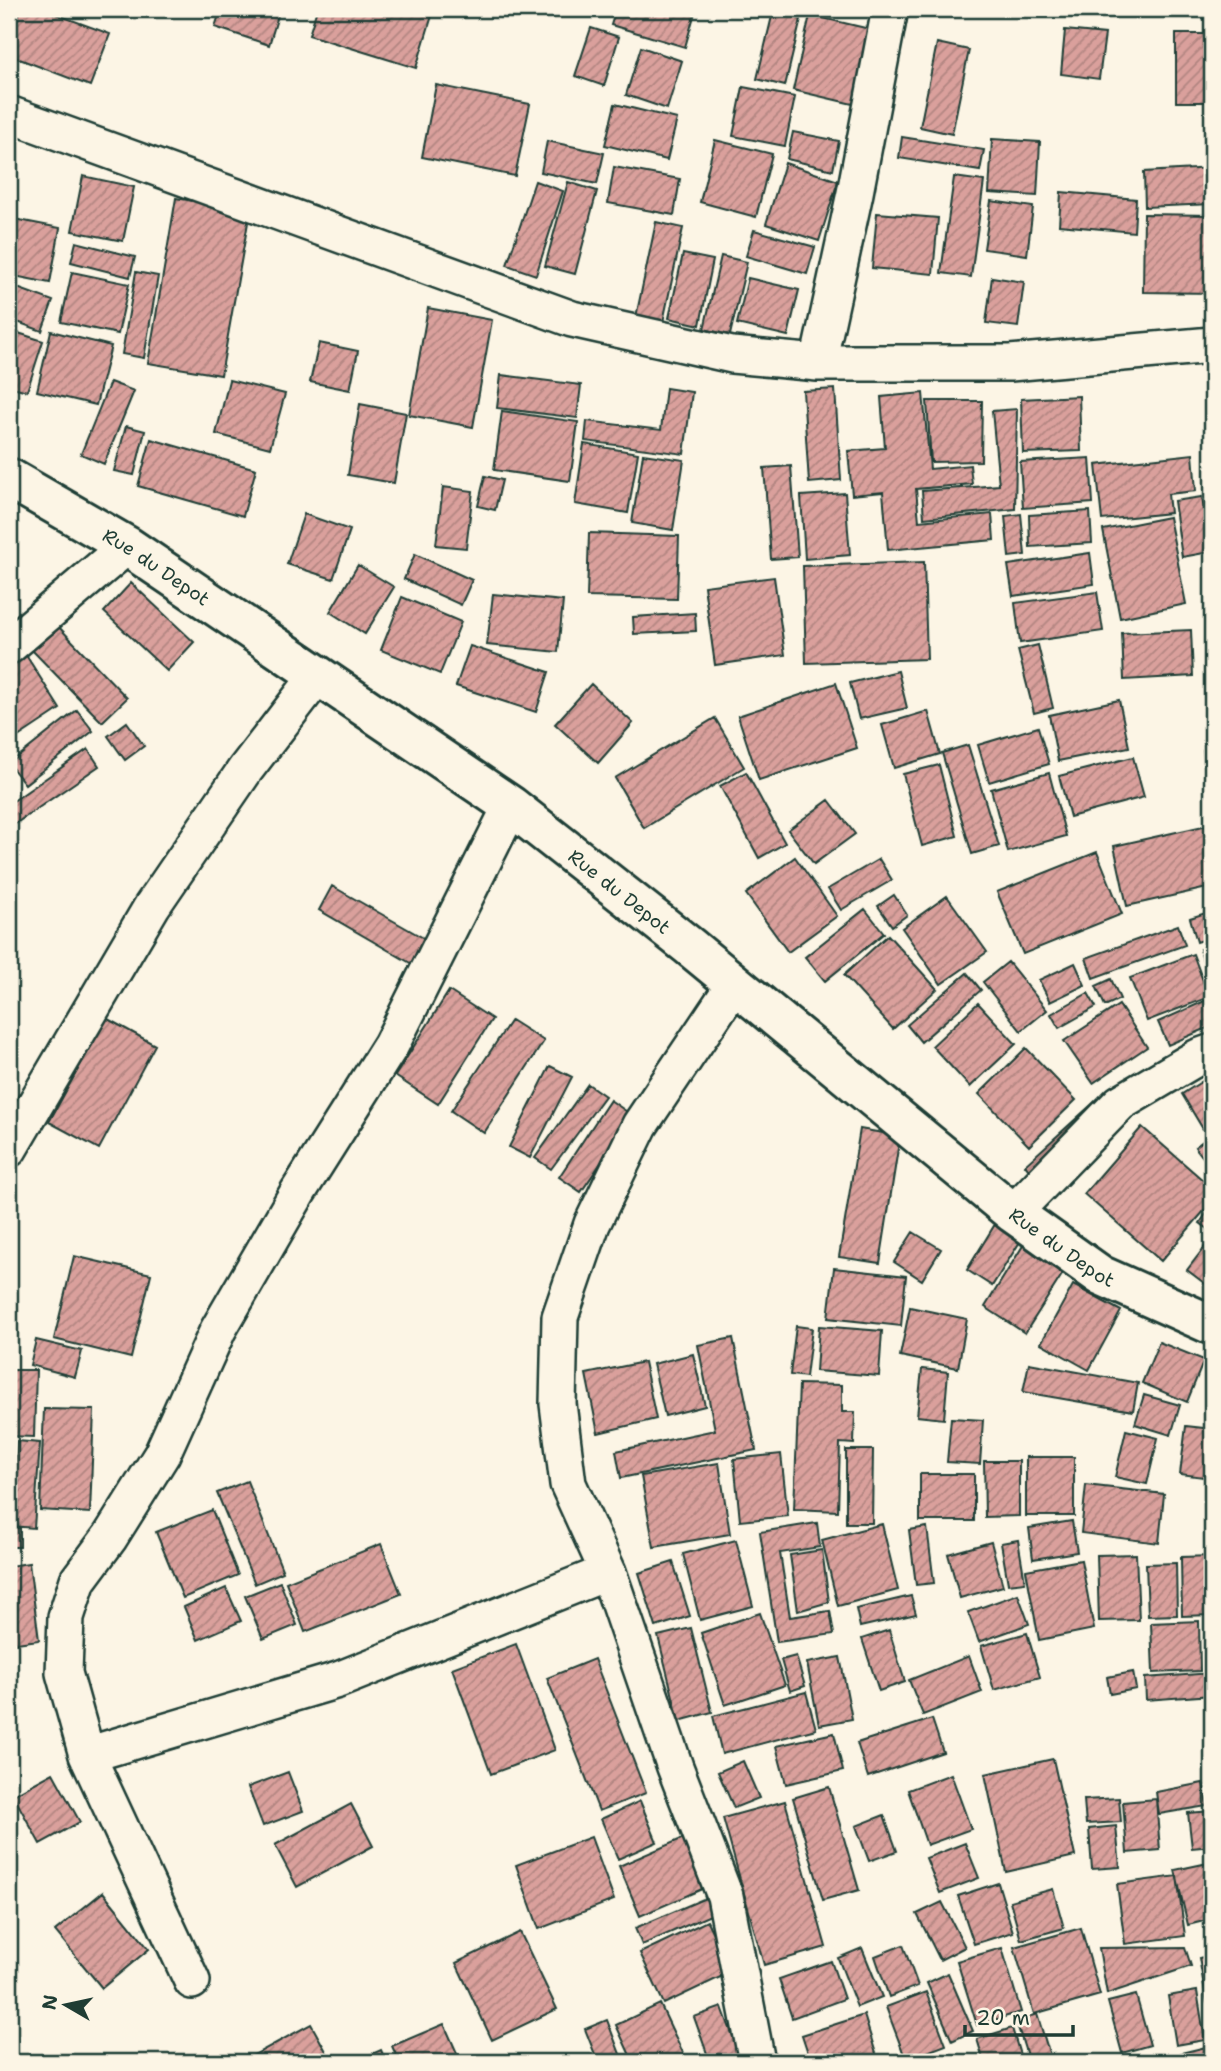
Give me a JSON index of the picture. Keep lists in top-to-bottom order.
{
  "streets": {
    "street": ["Rue du Depot"]
  },
  "scale_bar": "20 m",
  "north": "left"
}
